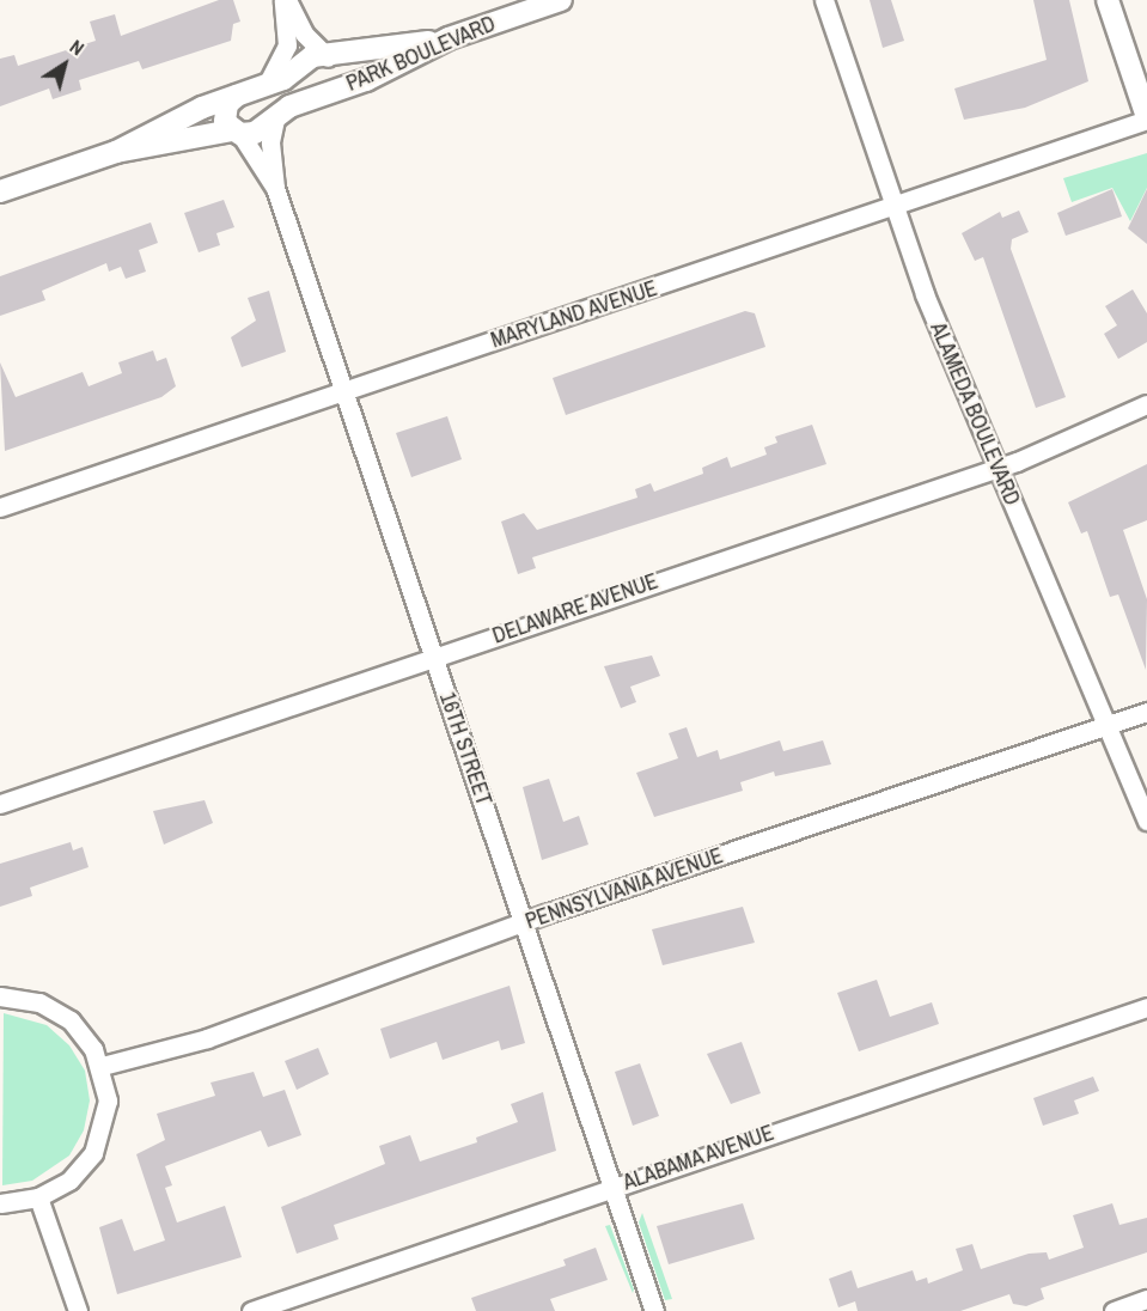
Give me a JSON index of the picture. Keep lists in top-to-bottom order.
{
  "streets": {
    "street": [
      "PARK BOULEVARD",
      "MARYLAND AVENUE",
      "ALAMEDA BOULEVARD",
      "DELAWARE AVENUE",
      "16TH STREET",
      "PENNSYLVANIA AVENUE",
      "ALABAMA AVENUE"
    ]
  },
  "crossings": [
    ["MARYLAND AVENUE", "ALAMEDA BOULEVARD"],
    ["MARYLAND AVENUE", "16TH STREET"],
    ["ALAMEDA BOULEVARD", "DELAWARE AVENUE"],
    ["ALAMEDA BOULEVARD", "PENNSYLVANIA AVENUE"],
    ["DELAWARE AVENUE", "16TH STREET"],
    ["16TH STREET", "PENNSYLVANIA AVENUE"],
    ["16TH STREET", "ALABAMA AVENUE"]
  ],
  "north": "top right"
}
